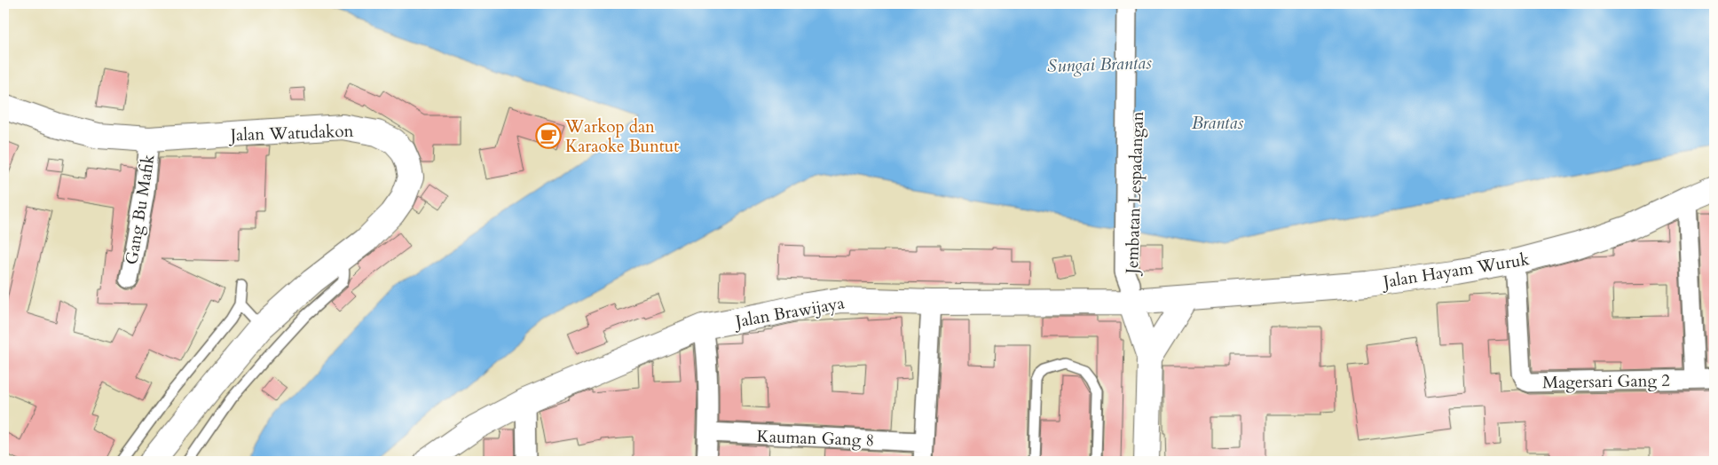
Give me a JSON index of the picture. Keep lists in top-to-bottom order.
{
  "streets": {
    "main road": ["Jalan Watudakon", "Jalan Hayam Wuruk", "Jalan Brawijaya"],
    "street": [
      "Jembatan Lespadangan",
      "Gang Bu Mafik",
      "Magersari Gang 2",
      "Kauman Gang 8"
    ]
  },
  "crossings": [
    ["Jalan Watudakon", "Gang Bu Mafik"],
    ["Jembatan Lespadangan", "Jalan Brawijaya"],
    ["Jalan Hayam Wuruk", "Jalan Brawijaya"],
    ["Jalan Hayam Wuruk", "Magersari Gang 2"]
  ],
  "water": ["Sungai Brantas", "Brantas"],
  "places": {
    "cafe": ["Warkop dan Karaoke Buntut"]
  }
}
